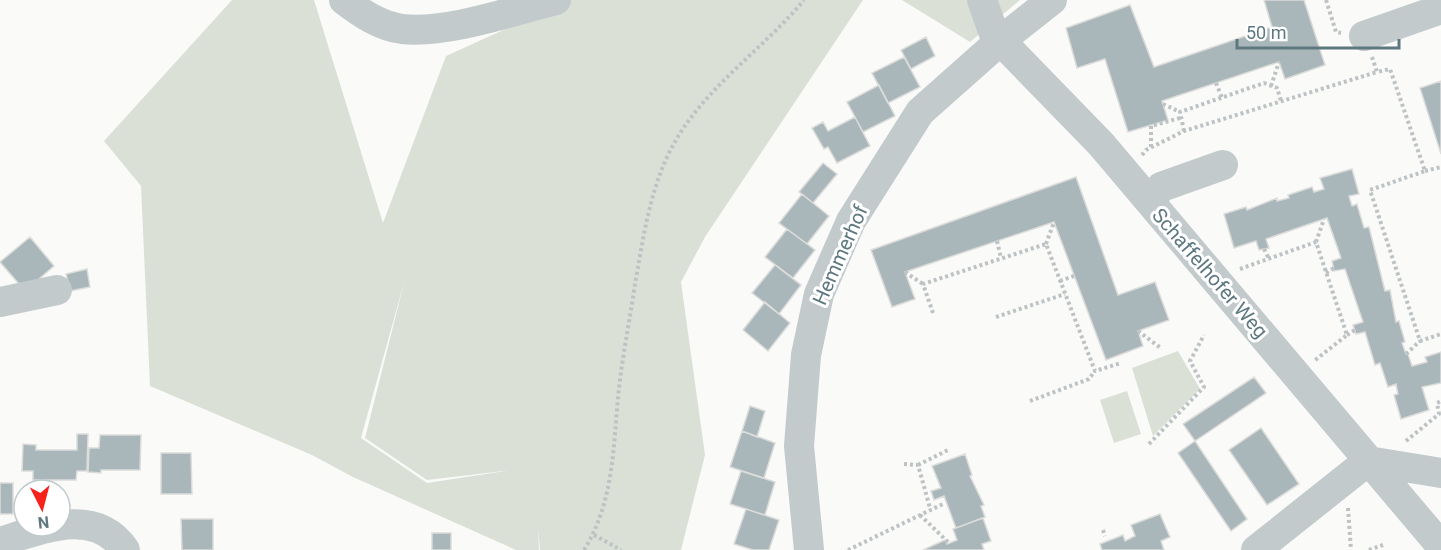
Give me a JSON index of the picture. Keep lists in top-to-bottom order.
{
  "streets": {
    "street": ["Hemmerhof", "Schaffelhofer Weg"]
  },
  "crossings": [
    ["Hemmerhof", "Schaffelhofer Weg"]
  ],
  "scale_bar": "50 m",
  "north": "bottom"
}
